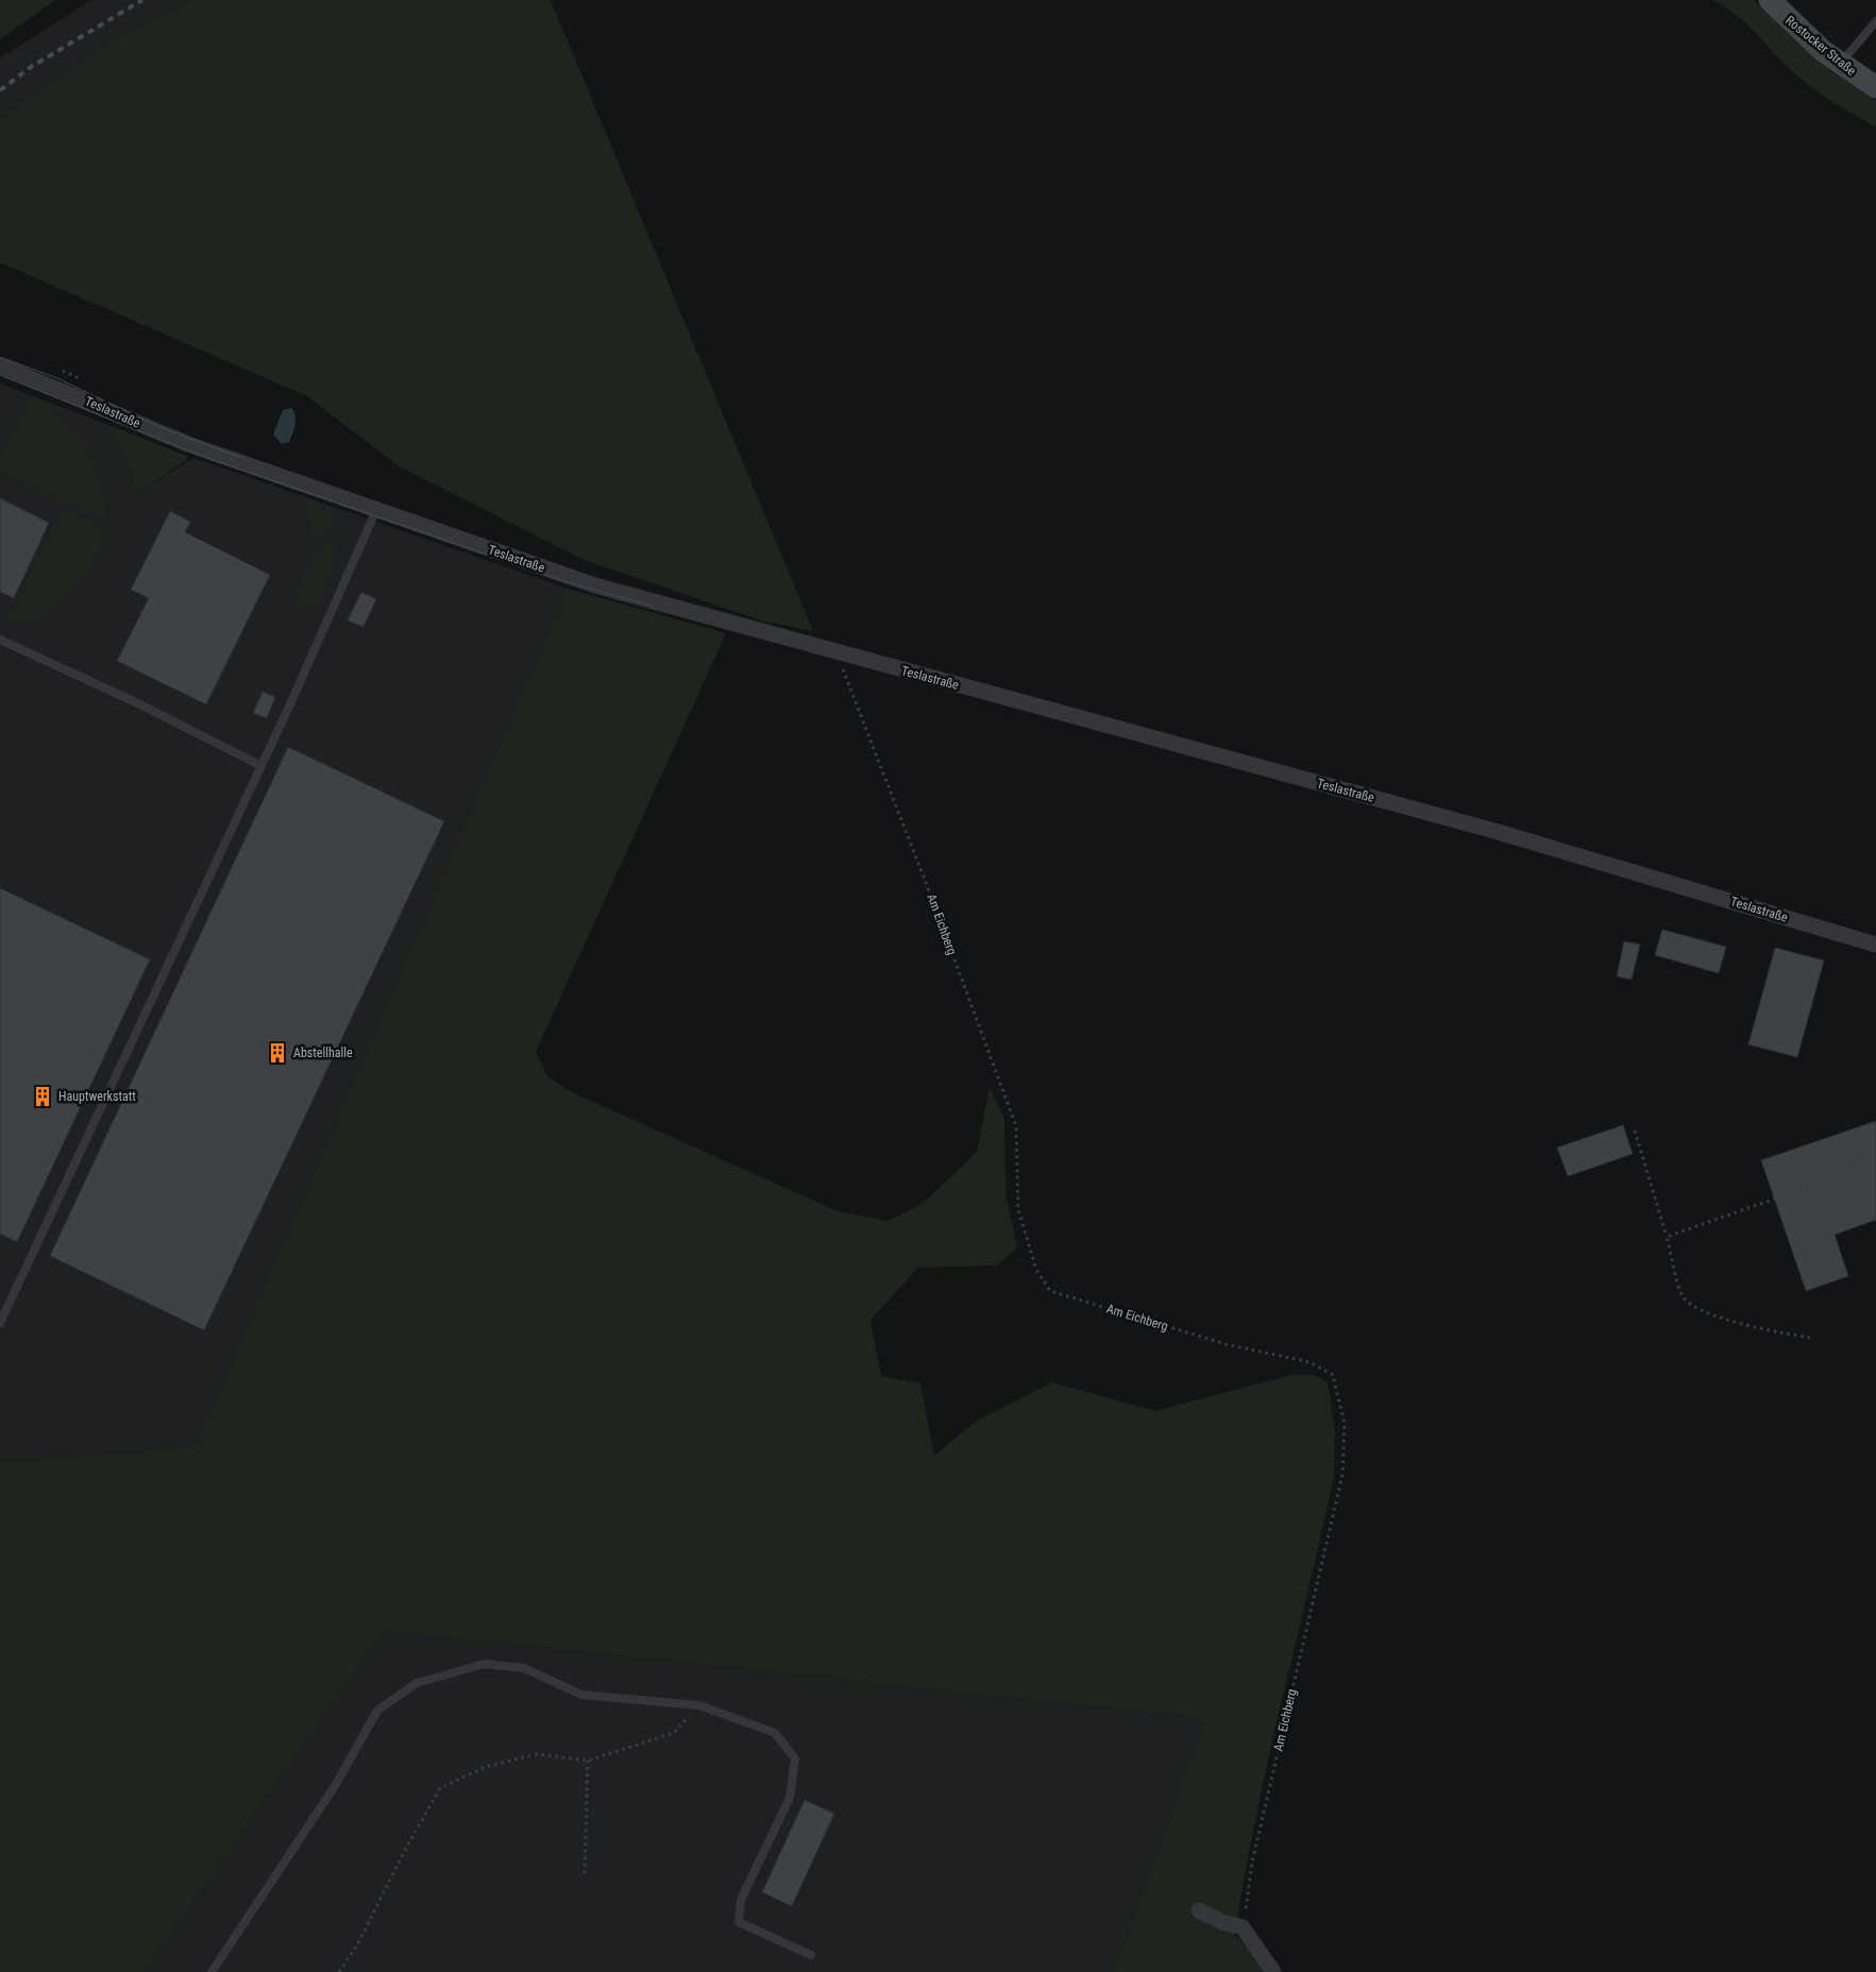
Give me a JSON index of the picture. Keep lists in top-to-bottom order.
{
  "streets": {
    "main road": ["Rostocker Straße"],
    "street": ["Teslastraße"],
    "path": ["Am Eichberg"]
  },
  "crossings": [
    ["Teslastraße", "Am Eichberg"]
  ],
  "places": {
    "building": ["Abstellhalle", "Hauptwerkstatt"]
  }
}
